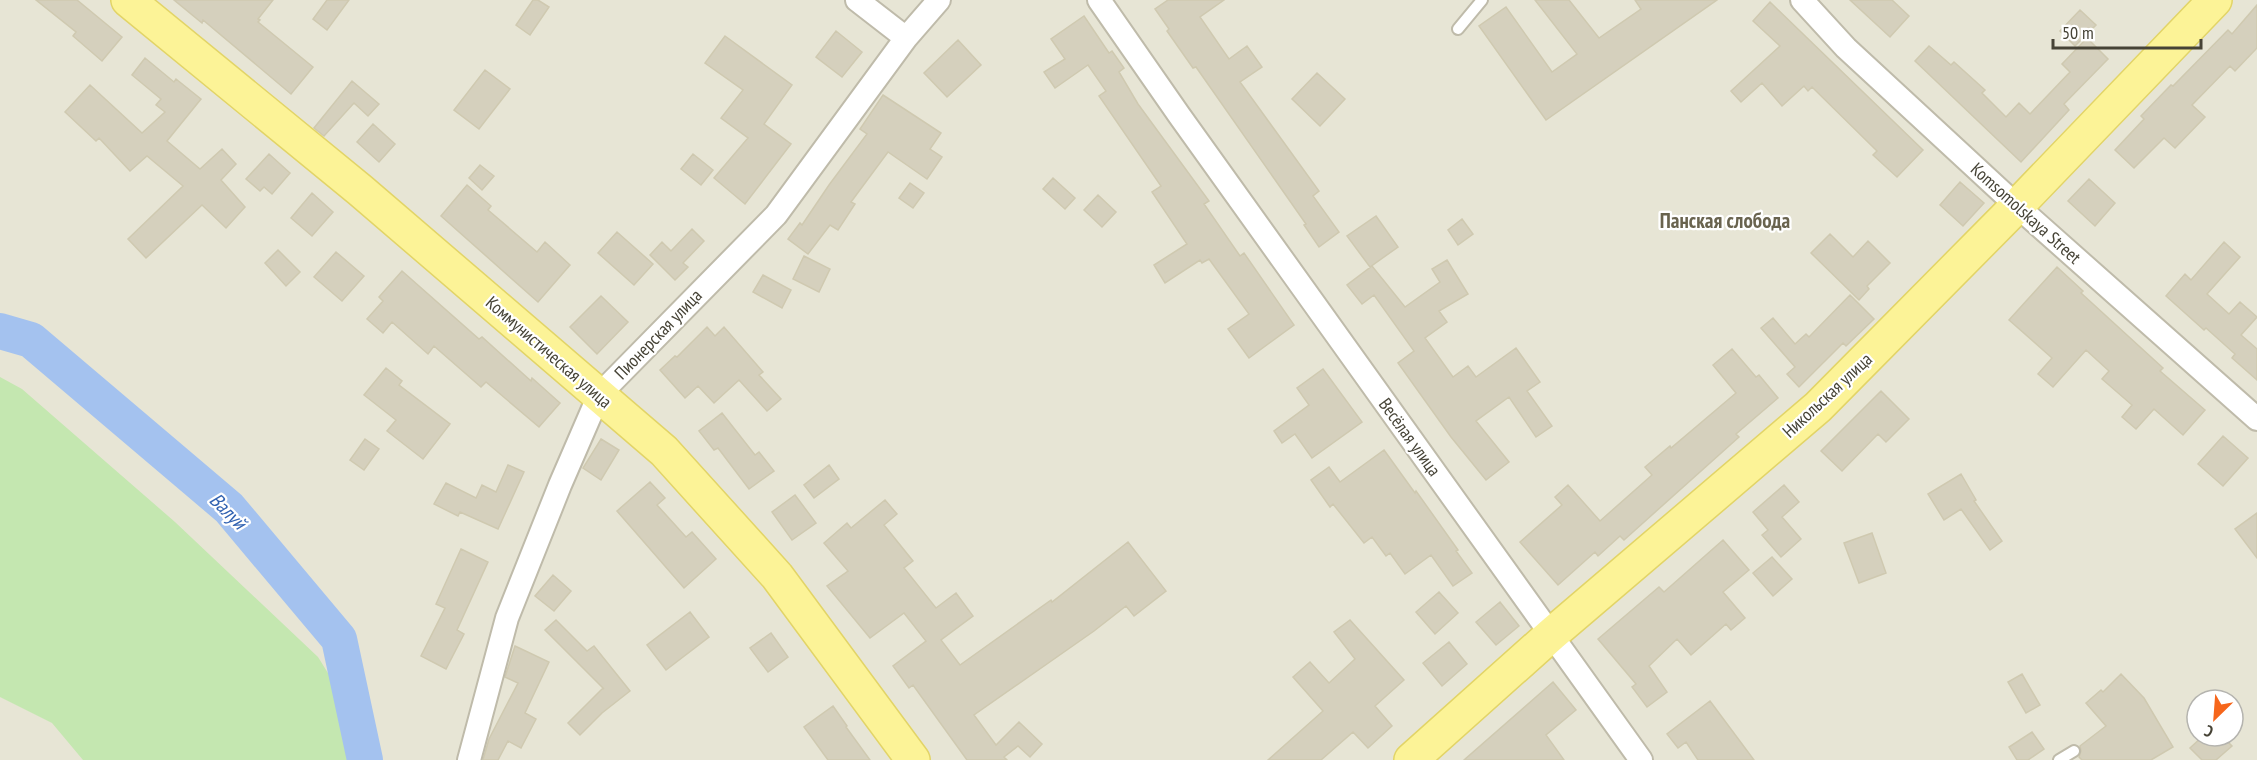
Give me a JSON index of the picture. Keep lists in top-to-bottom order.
{
  "streets": {
    "main road": ["Коммунистическая улица", "Никольская улица"],
    "street": ["Komsomolskaya Street", "Пионерская улица", "Весёлая улица"]
  },
  "crossings": [
    ["Komsomolskaya Street", "Никольская улица"],
    ["Пионерская улица", "Коммунистическая улица"],
    ["Никольская улица", "Весёлая улица"]
  ],
  "districts": ["Панская слобода"],
  "water": ["Валуй"],
  "scale_bar": "50 m",
  "north": "bottom left"
}
